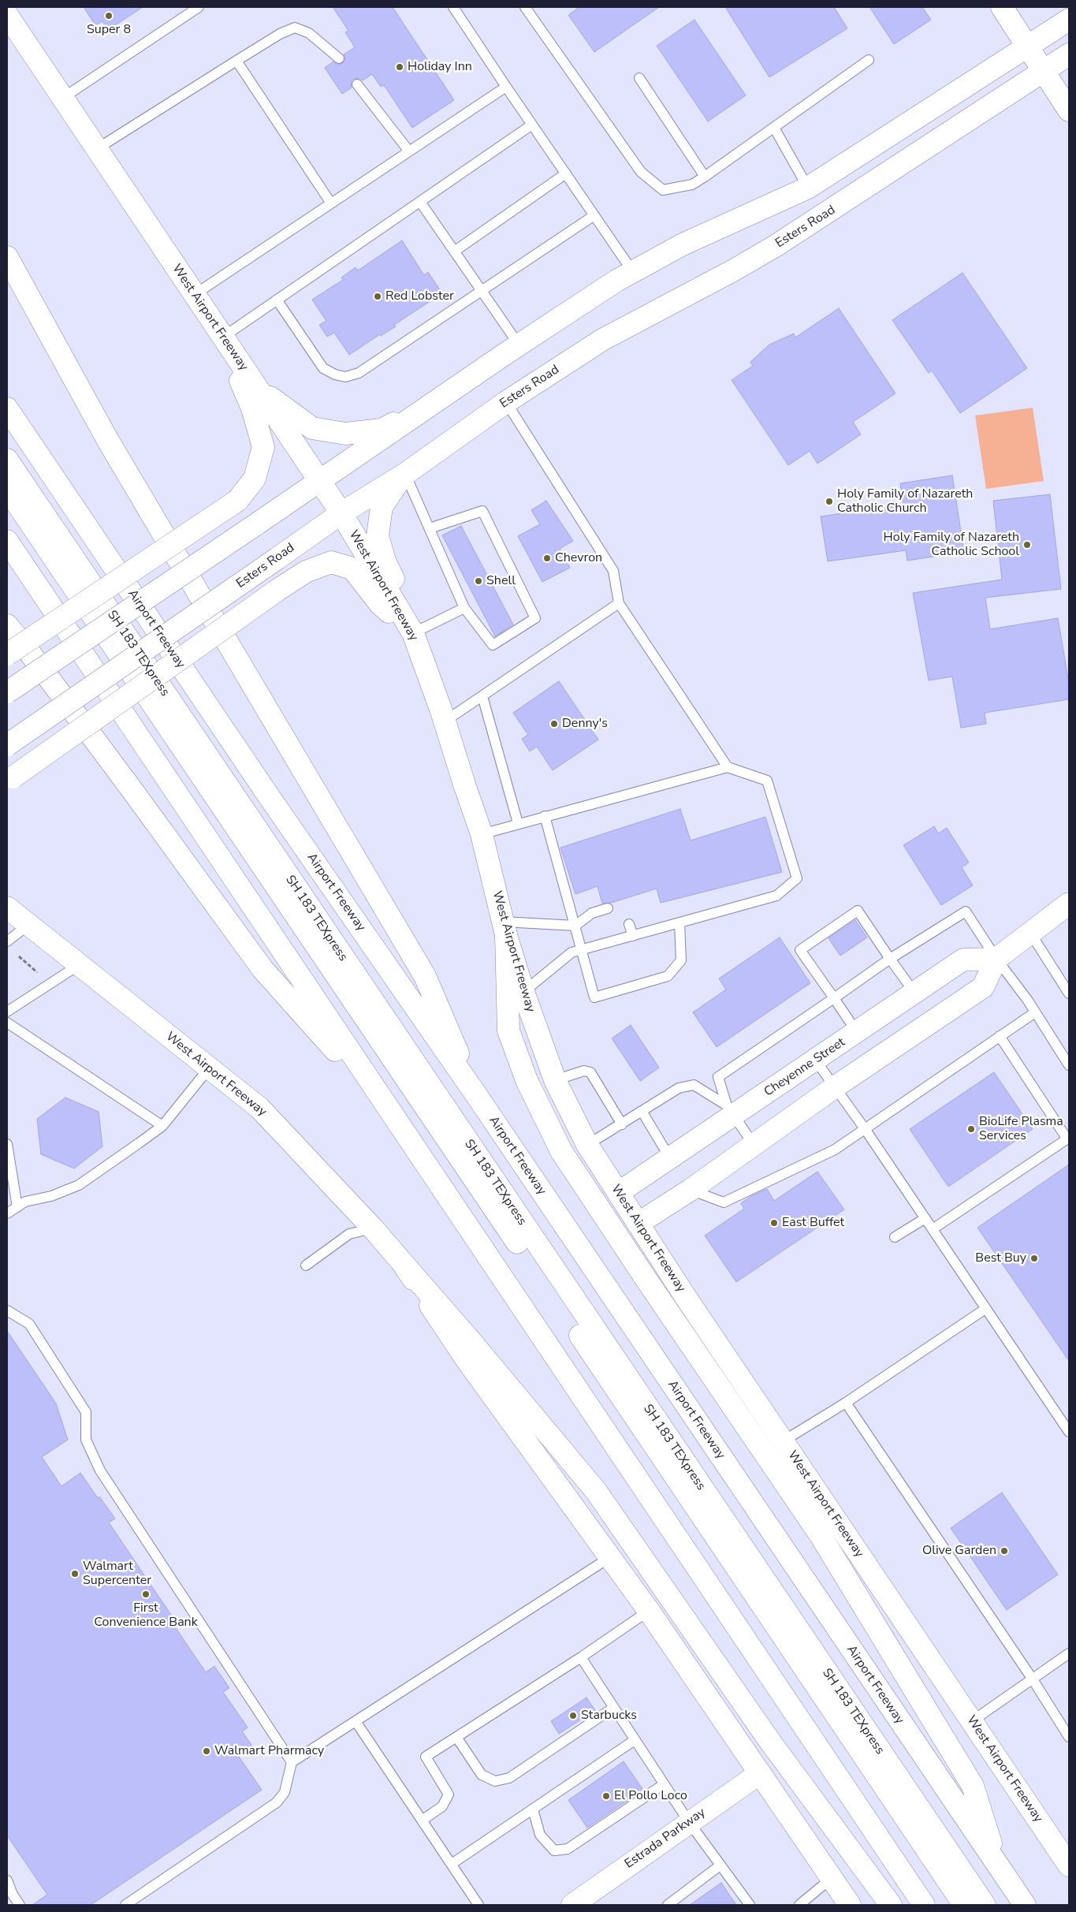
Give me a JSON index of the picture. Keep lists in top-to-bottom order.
{
  "streets": {
    "main road": [
      "Esters Road",
      "West Airport Freeway",
      "Airport Freeway",
      "SH 183 TEXpress",
      "Cheyenne Street",
      "Estrada Parkway"
    ]
  },
  "crossings": [
    ["Esters Road", "West Airport Freeway"],
    ["West Airport Freeway", "Cheyenne Street"],
    ["West Airport Freeway", "Estrada Parkway"]
  ],
  "places": [
    "Super 8",
    "Holiday Inn",
    "Red Lobster",
    "Holy Family of Nazareth Catholic Church",
    "Holy Family of Nazareth Catholic School",
    "Chevron",
    "Shell",
    "Denny's",
    "BioLife Plasma Services",
    "East Buffet",
    "Best Buy",
    "Olive Garden",
    "Walmart Supercenter",
    "First Convenience Bank",
    "Starbucks",
    "Walmart Pharmacy",
    "El Pollo Loco"
  ]
}
